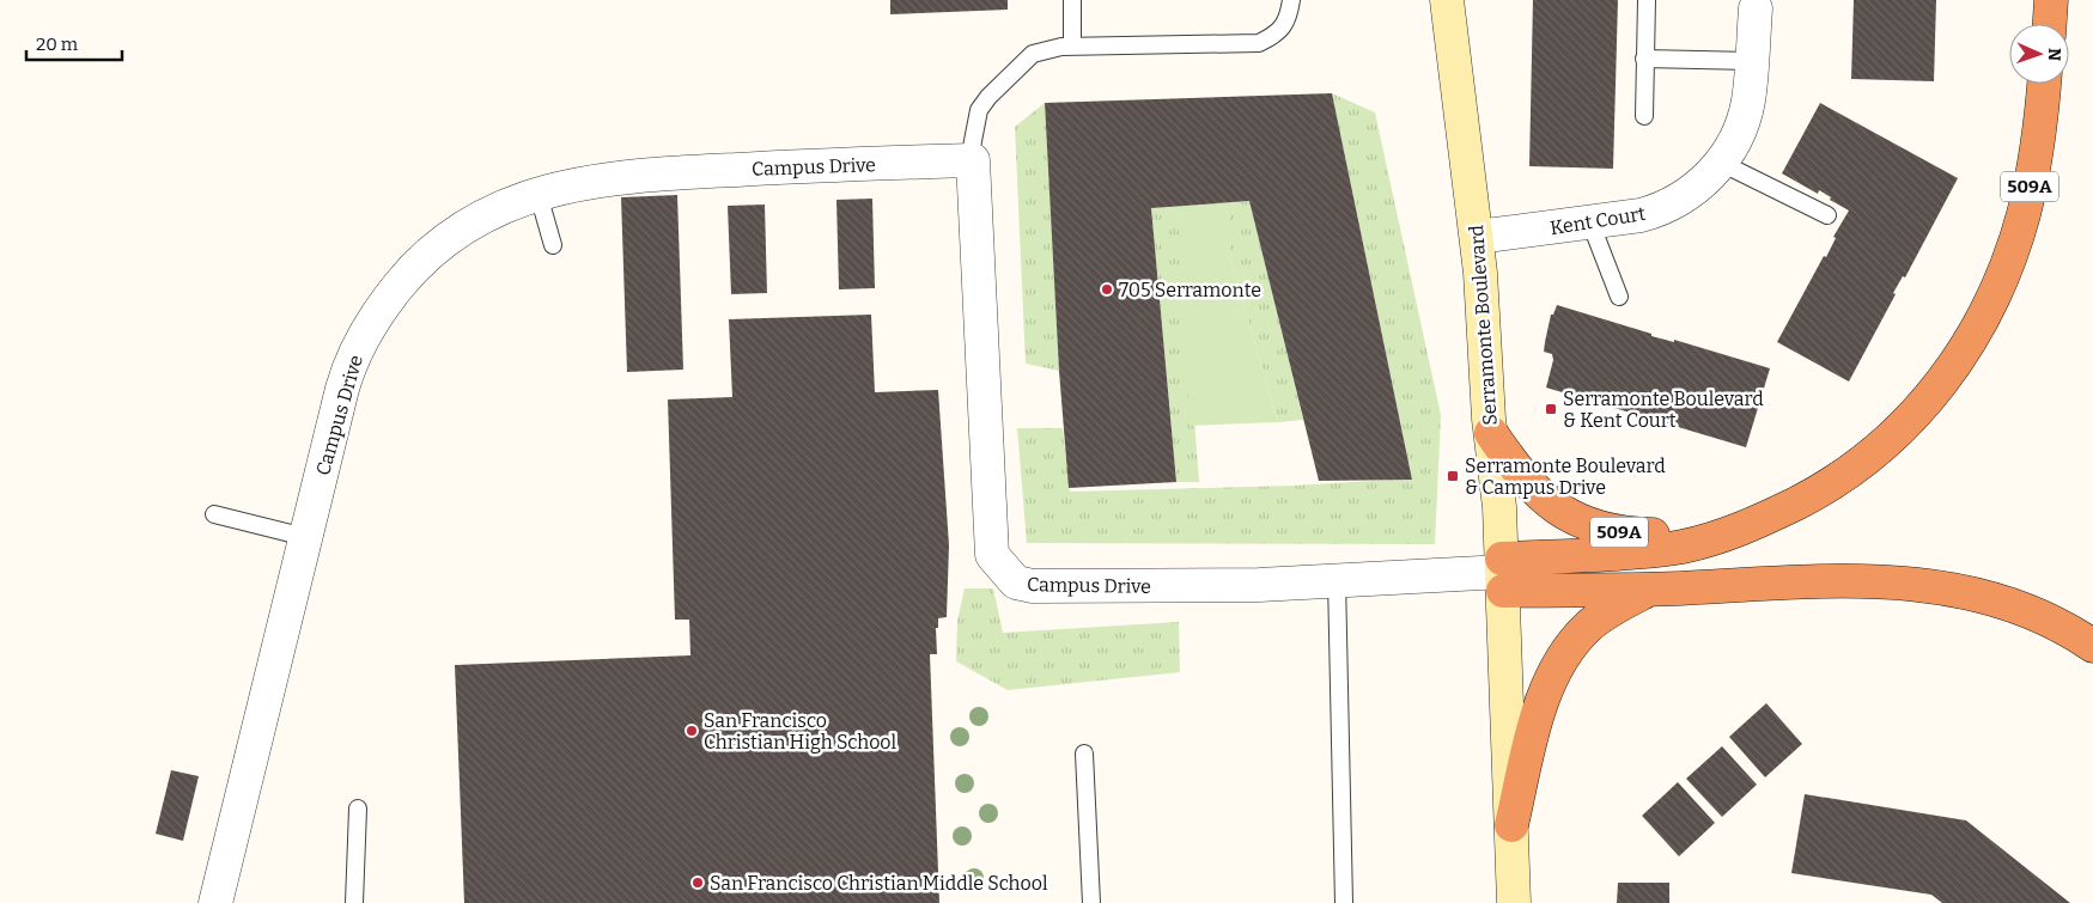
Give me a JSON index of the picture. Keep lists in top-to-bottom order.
{
  "streets": {
    "highway": ["509A"],
    "street": ["Campus Drive", "Kent Court", "Serramonte Boulevard"]
  },
  "crossings": [
    ["Campus Drive", "509A"],
    ["Campus Drive", "Serramonte Boulevard"],
    ["509A", "Serramonte Boulevard"],
    ["Kent Court", "Serramonte Boulevard"]
  ],
  "places": {
    "other": ["705 Serramonte", "San Francisco Christian High School", "San Francisco Christian Middle School"],
    "transit": ["Serramonte Boulevard & Kent Court", "Serramonte Boulevard & Campus Drive"]
  },
  "scale_bar": "20 m",
  "north": "right"
}
